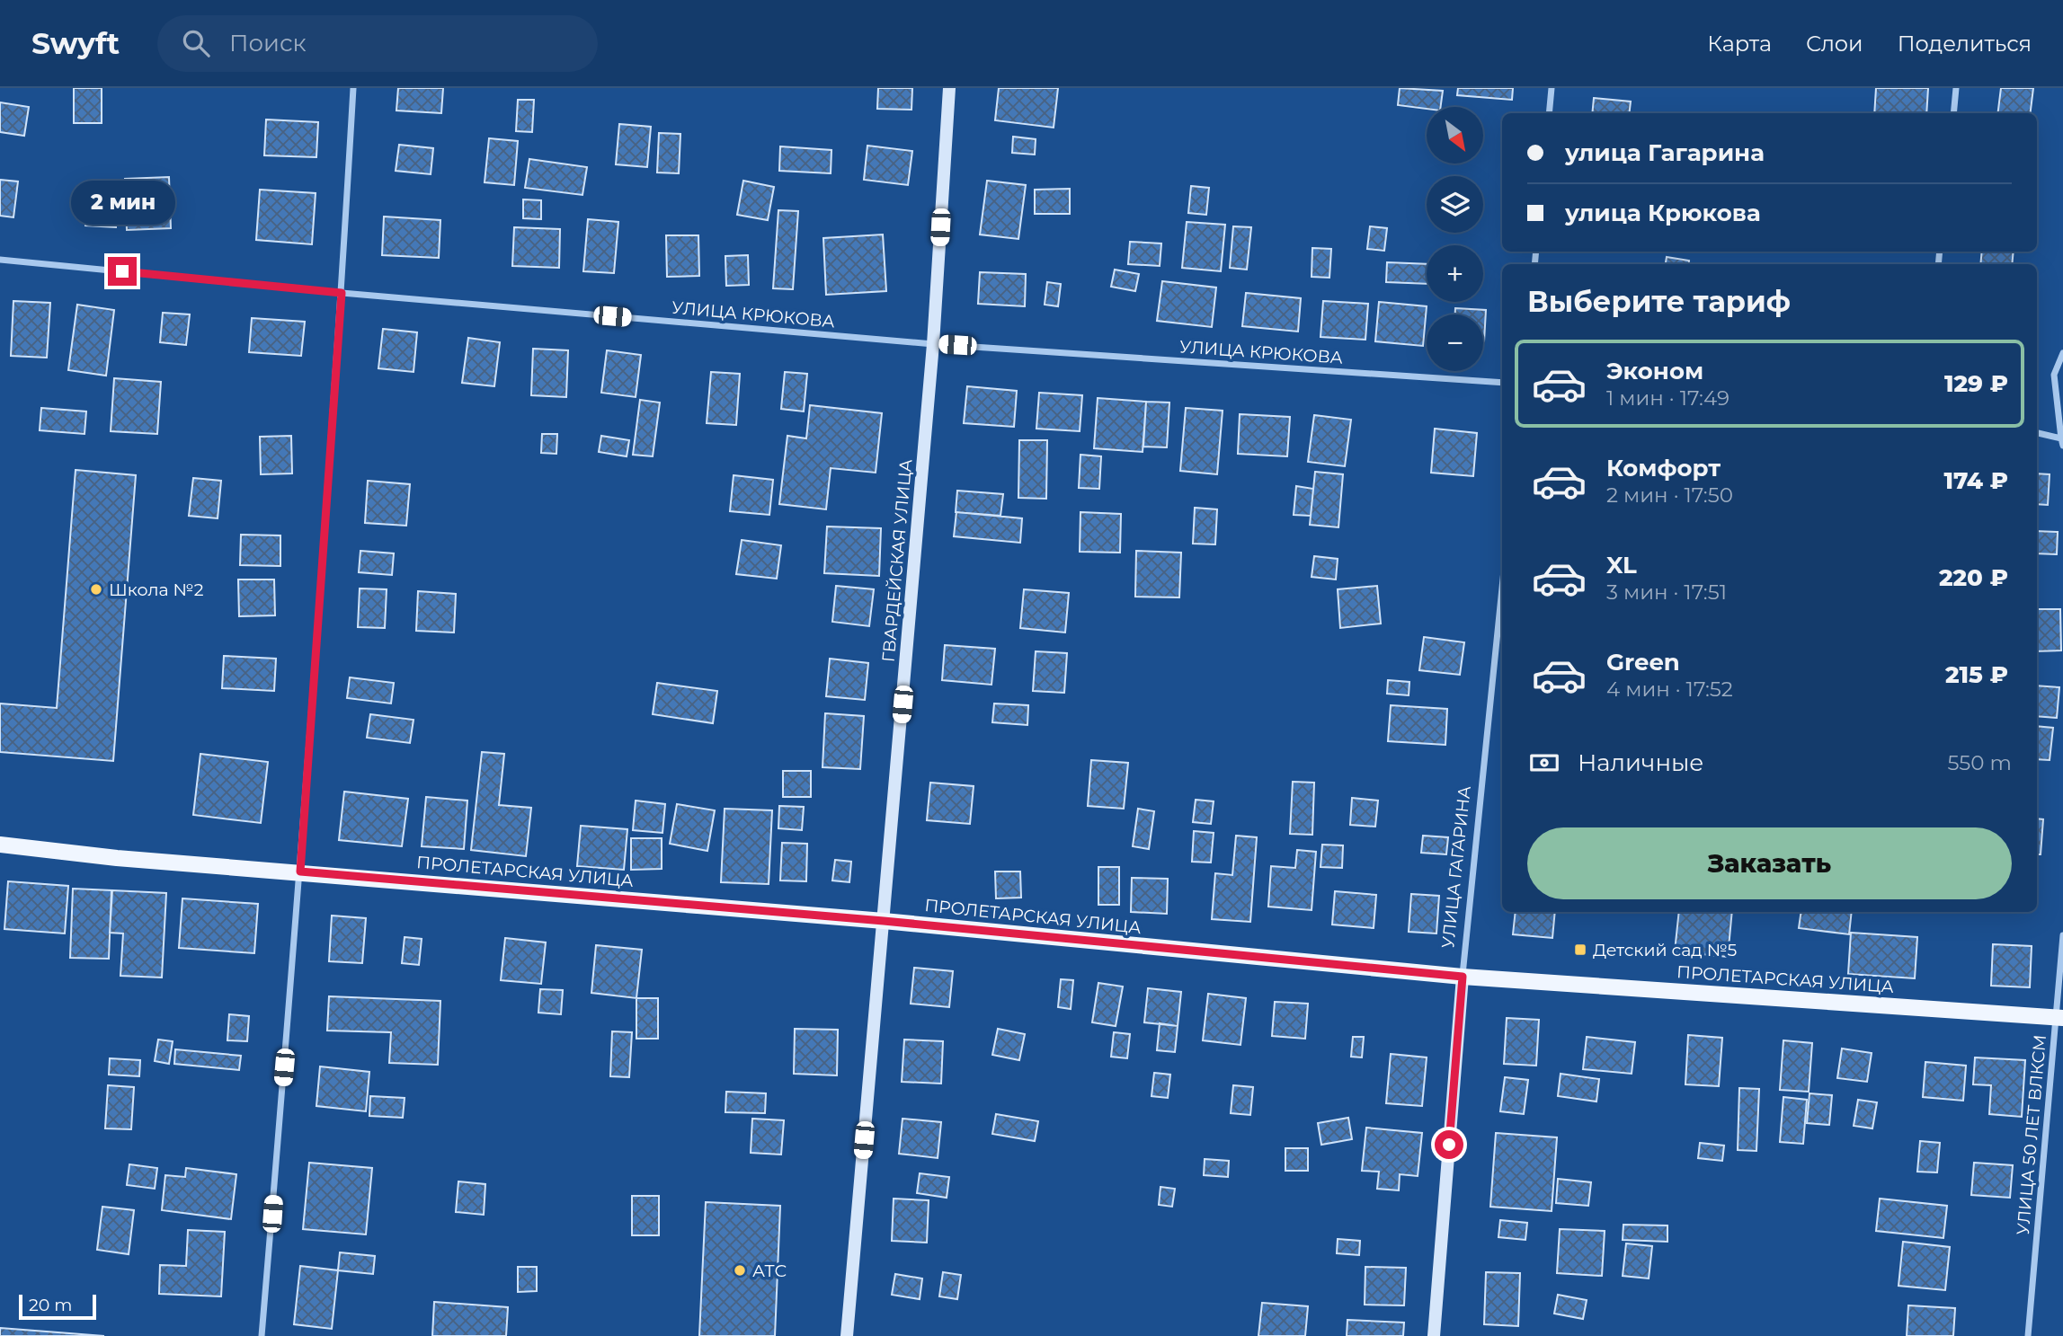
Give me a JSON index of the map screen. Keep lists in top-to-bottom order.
{
  "streets": {
    "main road": ["ПРОЛЕТАРСКАЯ УЛИЦА"],
    "street": [
      "УЛИЦА КРЮКОВА",
      "ГВАРДЕЙСКАЯ УЛИЦА",
      "УЛИЦА ГАГАРИНА",
      "УЛИЦА 50 ЛЕТ ВЛКСМ"
    ]
  },
  "crossings": [
    ["УЛИЦА КРЮКОВА", "ГВАРДЕЙСКАЯ УЛИЦА"],
    ["ГВАРДЕЙСКАЯ УЛИЦА", "ПРОЛЕТАРСКАЯ УЛИЦА"],
    ["УЛИЦА ГАГАРИНА", "ПРОЛЕТАРСКАЯ УЛИЦА"],
    ["ПРОЛЕТАРСКАЯ УЛИЦА", "УЛИЦА 50 ЛЕТ ВЛКСМ"]
  ],
  "places": {
    "other": ["Школа №2", "АТС"],
    "transit": ["Детский сад №5"]
  },
  "scale_bar": "20 m",
  "north": "bottom right",
  "page": {
    "header": "Swyft",
    "search": "Поиск",
    "nav": ["Карта", "Слои", "Поделиться"],
    "map_buttons": ["+", "−"],
    "banner": ["улица Гагарина", "улица Крюкова"],
    "bubble": "2 мин",
    "heading": "Выберите тариф",
    "list": [
      {
        "name": "Эконом",
        "note": "1 мин · 17:49",
        "value": "129 ₽"
      },
      {
        "name": "Комфорт",
        "note": "2 мин · 17:50",
        "value": "174 ₽"
      },
      {
        "name": "XL",
        "note": "3 мин · 17:51",
        "value": "220 ₽"
      },
      {
        "name": "Green",
        "note": "4 мин · 17:52",
        "value": "215 ₽"
      }
    ],
    "pay": ["Наличные", "550 m"],
    "buttons": "Заказать",
    "scale": "20 m"
  }
}
